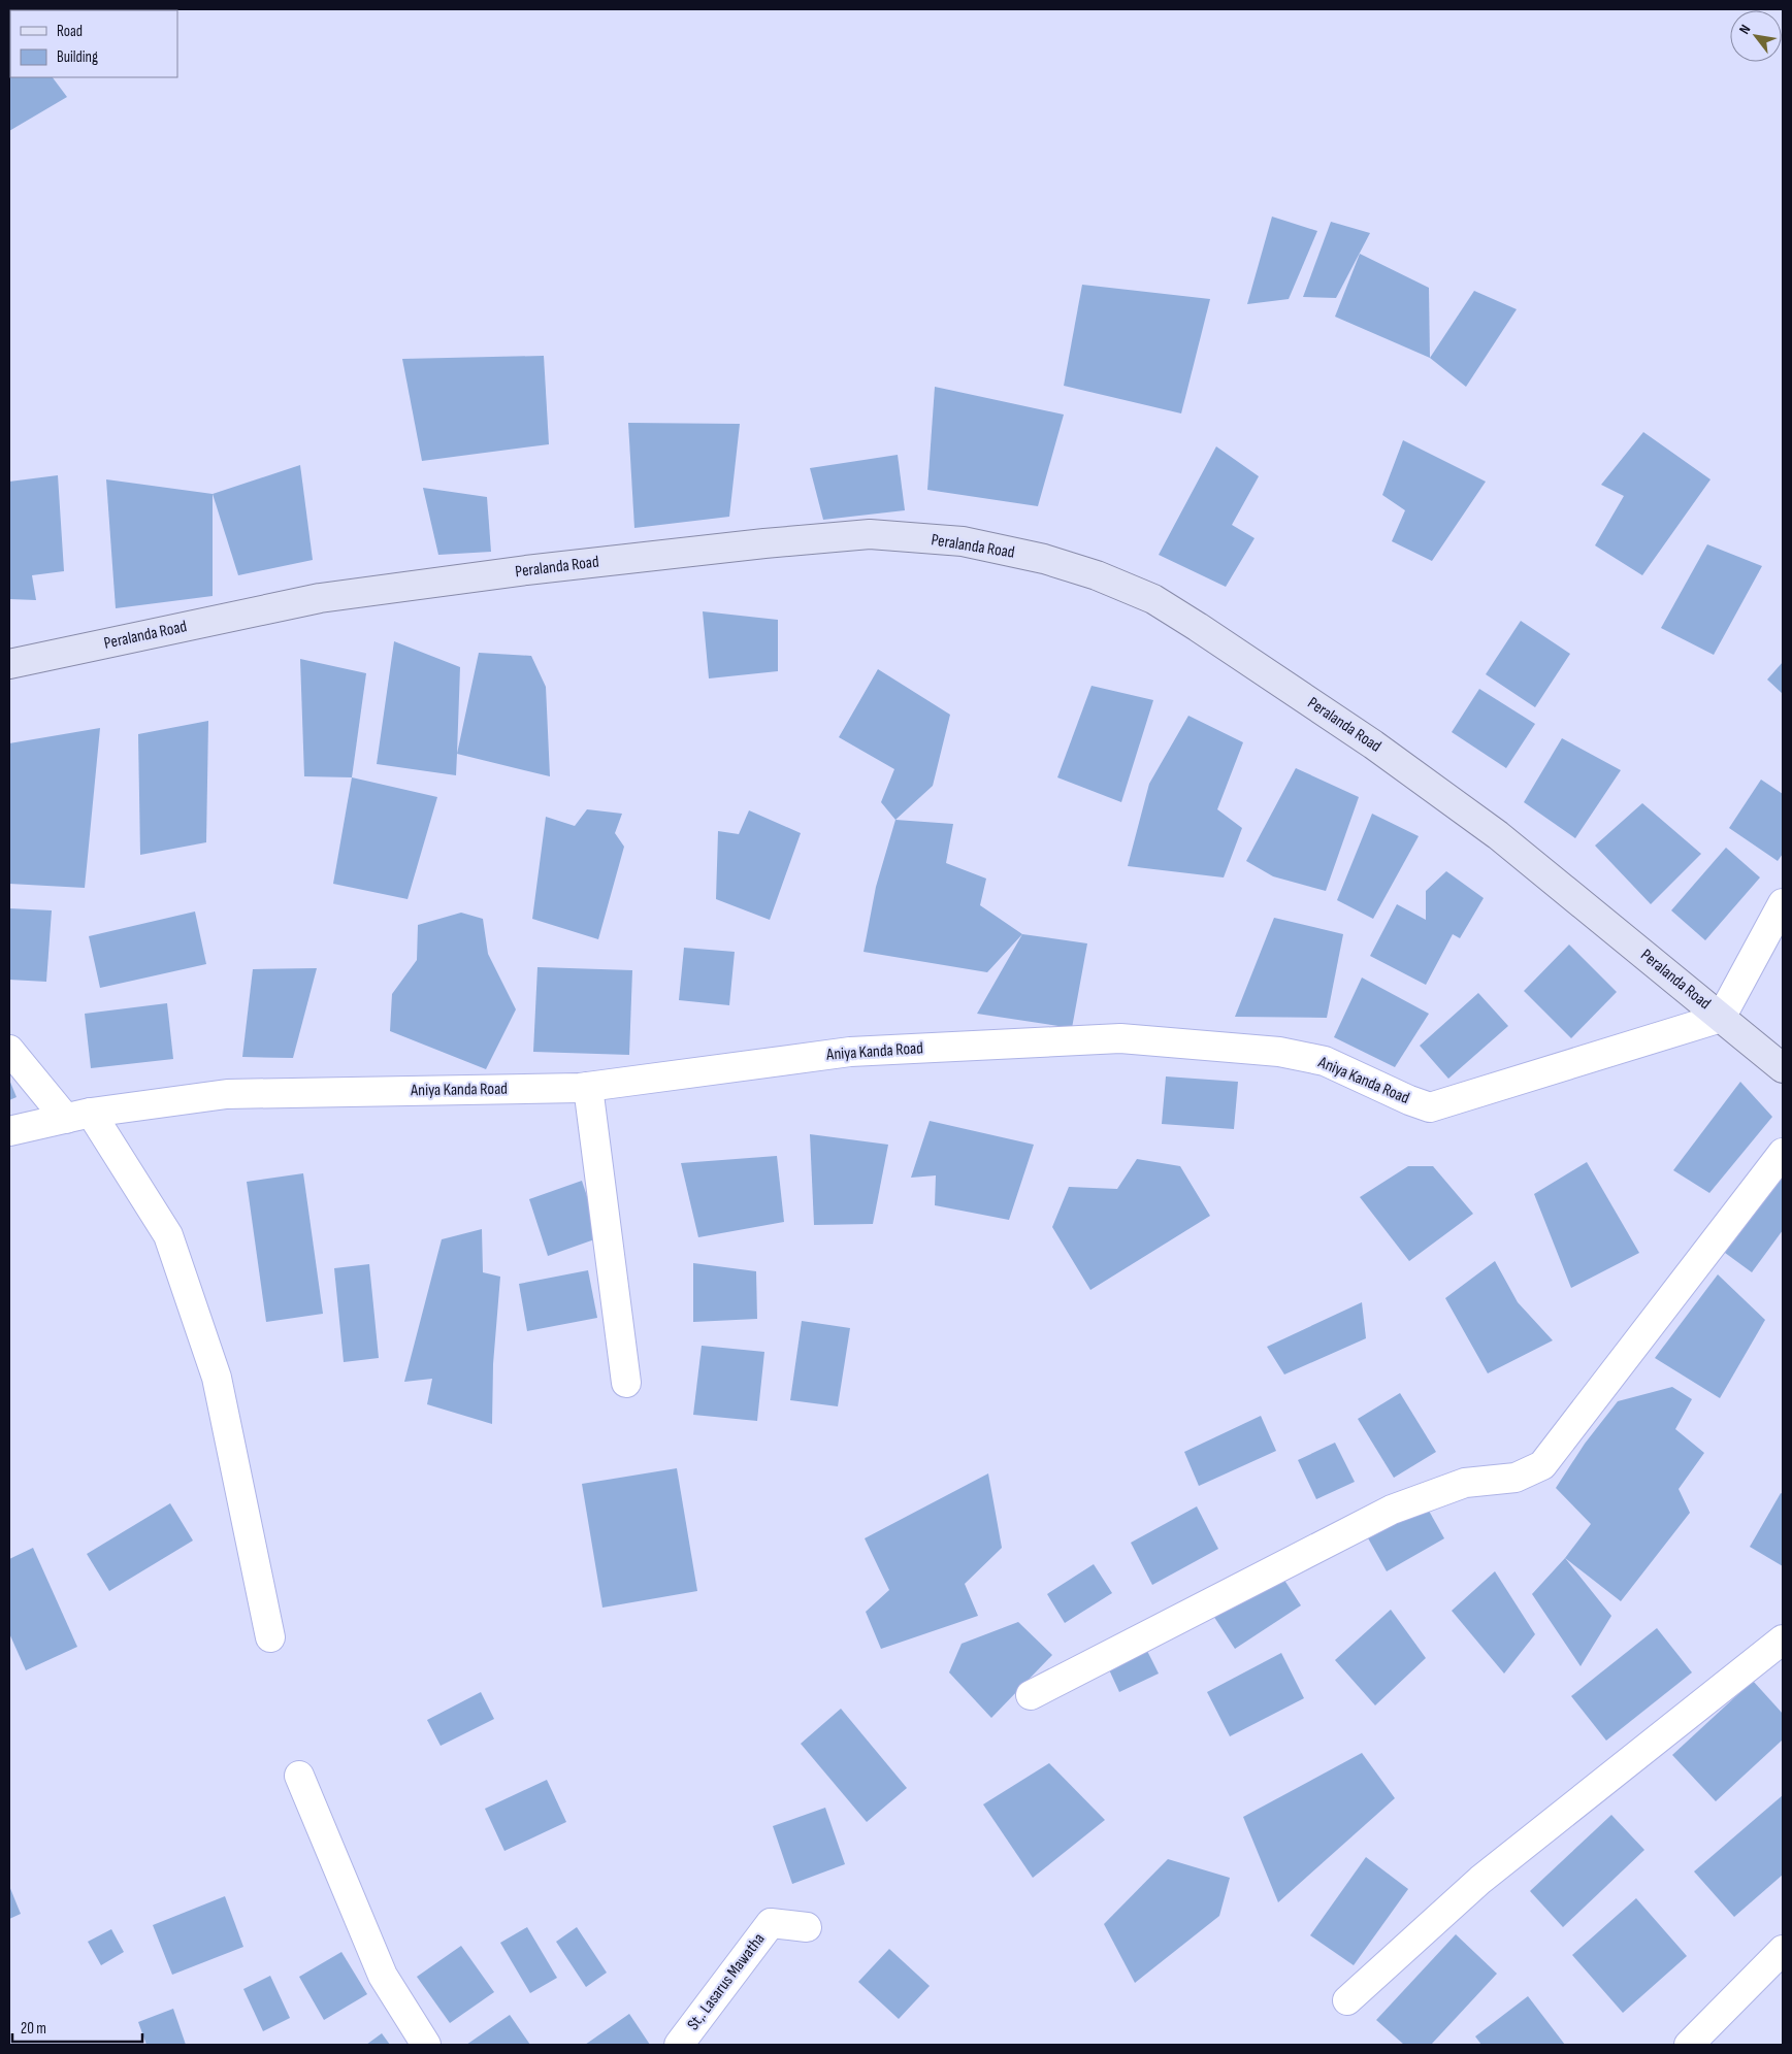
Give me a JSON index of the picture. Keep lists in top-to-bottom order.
{
  "streets": {
    "main road": ["Peralanda Road"],
    "street": ["Aniya Kanda Road", "St,. Lasarus Mawatha"]
  },
  "crossings": [
    ["Peralanda Road", "Aniya Kanda Road"]
  ],
  "legend": ["Road", "Building"],
  "scale_bar": "20 m",
  "north": "top left"
}
